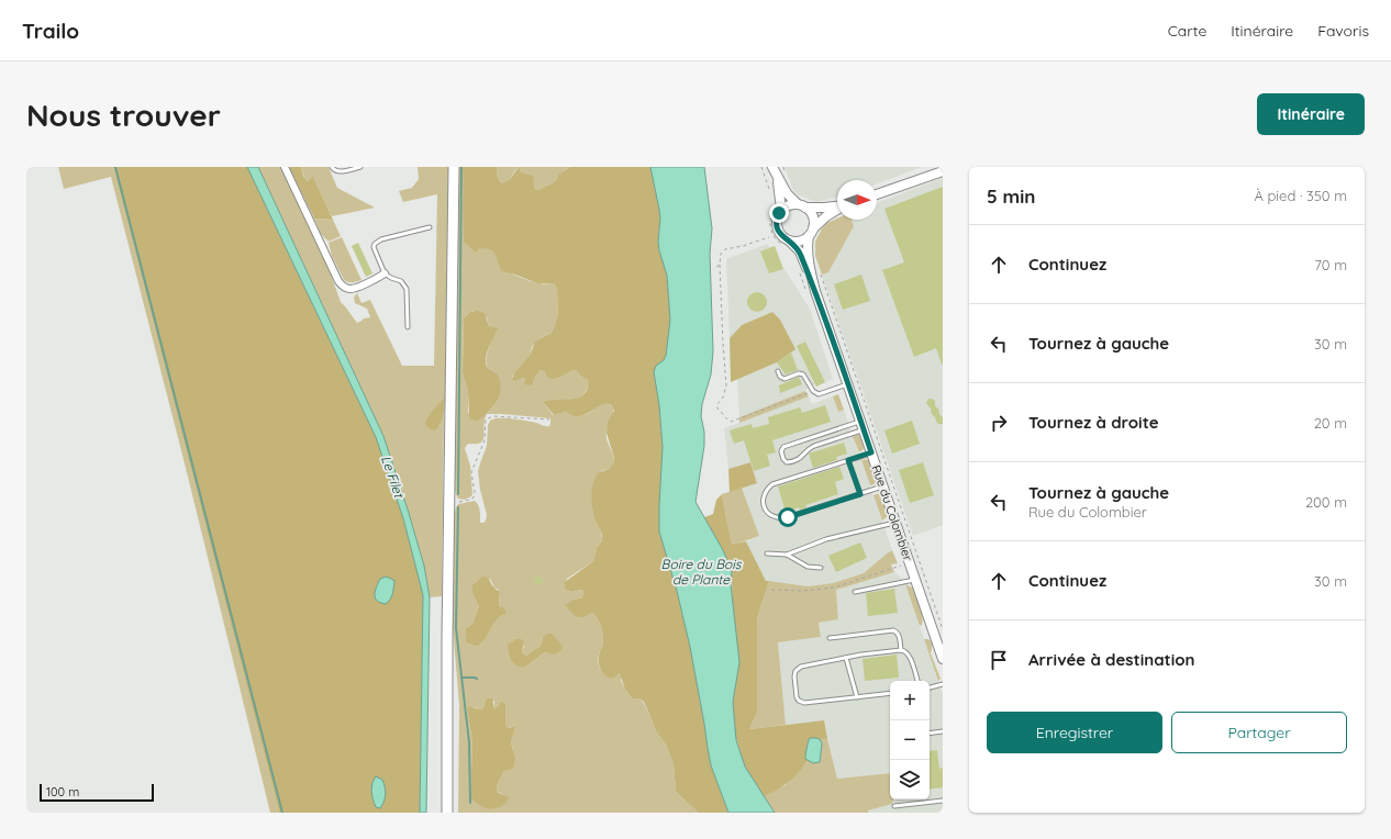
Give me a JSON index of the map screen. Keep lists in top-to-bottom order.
{
  "streets": {
    "main road": ["Rue du Colombier"]
  },
  "water": ["Le Filet", "Boire du Bois de Plante"],
  "scale_bar": "100 m",
  "north": "right",
  "page": {
    "header": "Trailo",
    "nav": ["Carte", "Itinéraire", "Favoris"],
    "buttons": [
      "Itinéraire",
      ["Enregistrer", "Partager"]
    ],
    "title": "Nous trouver",
    "heading": ["5 min", "À pied · 350 m"],
    "list": [
      ["Continuez", "70 m"],
      ["Tournez à gauche", "30 m"],
      ["Tournez à droite", "20 m"],
      ["Tournez à gauche", "Rue du Colombier", "200 m"],
      ["Continuez", "30 m"],
      "Arrivée à destination"
    ],
    "map_buttons": ["+", "−"],
    "scale": "100 m"
  }
}
